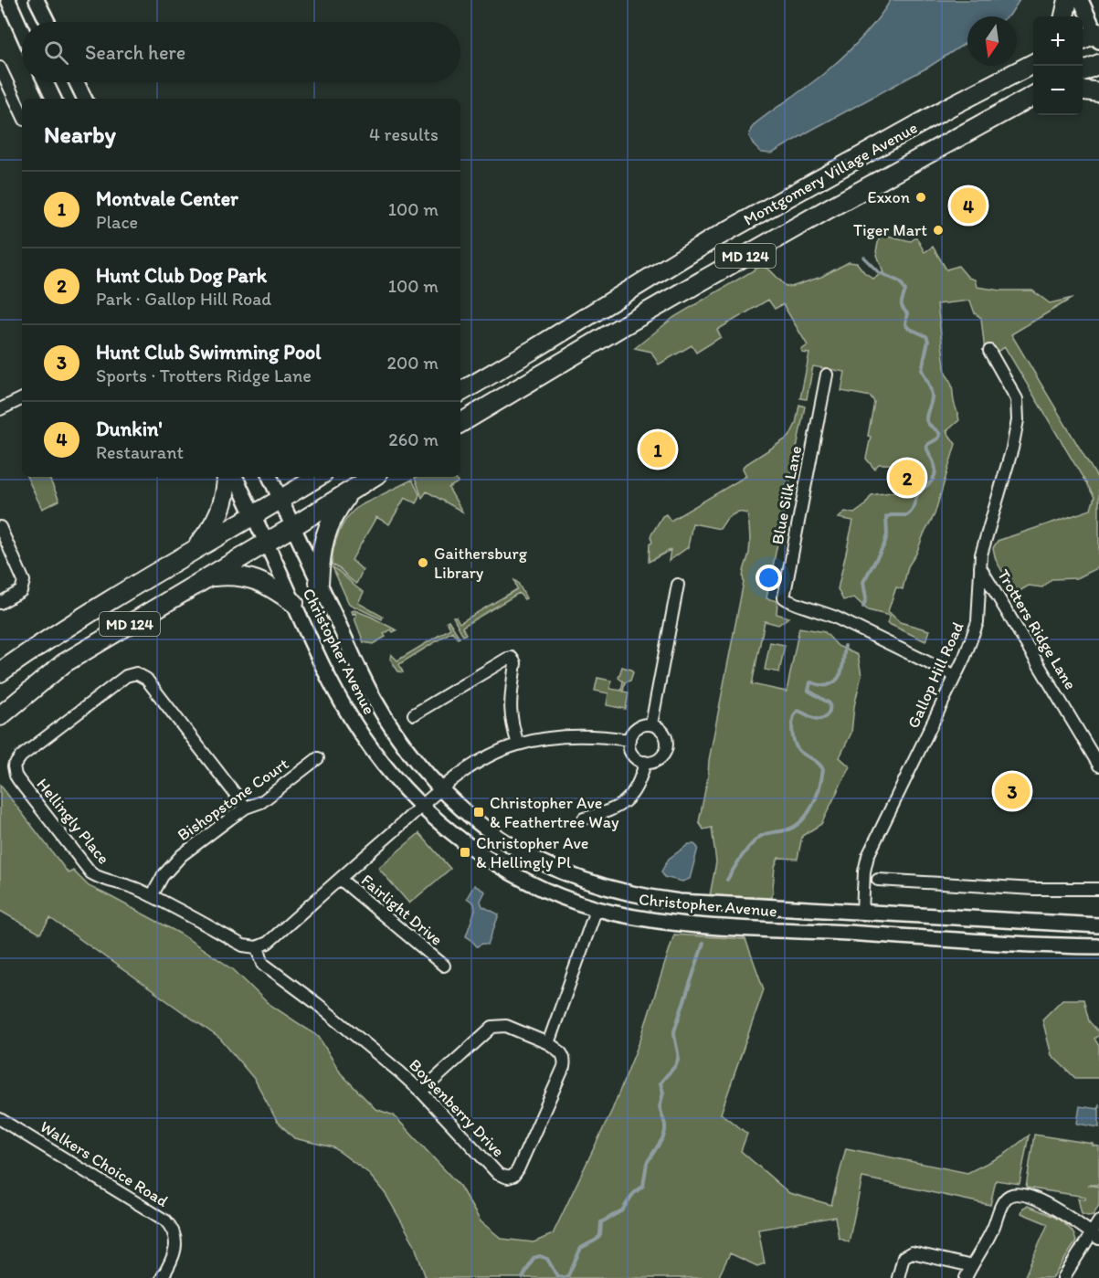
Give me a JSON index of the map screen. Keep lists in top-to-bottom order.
{
  "streets": {
    "main road": ["Montgomery Village Avenue", "MD 124"],
    "street": [
      "Blue Silk Lane",
      "Trotters Ridge Lane",
      "Christopher Avenue",
      "Gallop Hill Road",
      "Bishopstone Court",
      "Hellingly Place",
      "Fairlight Drive",
      "Boysenberry Drive",
      "Walkers Choice Road"
    ]
  },
  "crossings": [
    ["MD 124", "Christopher Avenue"],
    ["Blue Silk Lane", "Gallop Hill Road"],
    ["Trotters Ridge Lane", "Gallop Hill Road"],
    ["Christopher Avenue", "Gallop Hill Road"],
    ["Bishopstone Court", "Hellingly Place"],
    ["Hellingly Place", "Boysenberry Drive"]
  ],
  "places": {
    "other": ["Exxon", "Tiger Mart", "Gaithersburg Library"],
    "transit": ["Christopher Ave & Feathertree Way", "Christopher Ave & Hellingly Pl"]
  },
  "north": "bottom",
  "page": {
    "map_buttons": ["+", "−"],
    "search": "Search here",
    "heading": ["Nearby", "4 results"],
    "list": [
      {
        "mark": "1",
        "name": "Montvale Center",
        "note": "Place",
        "value": "100 m"
      },
      {
        "mark": "2",
        "name": "Hunt Club Dog Park",
        "note": "Park · Gallop Hill Road",
        "value": "100 m"
      },
      {
        "mark": "3",
        "name": "Hunt Club Swimming Pool",
        "note": "Sports · Trotters Ridge Lane",
        "value": "200 m"
      },
      {
        "mark": "4",
        "name": "Dunkin'",
        "note": "Restaurant",
        "value": "260 m"
      }
    ],
    "pins": [
      "4",
      "1",
      "2",
      "3"
    ]
  }
}
